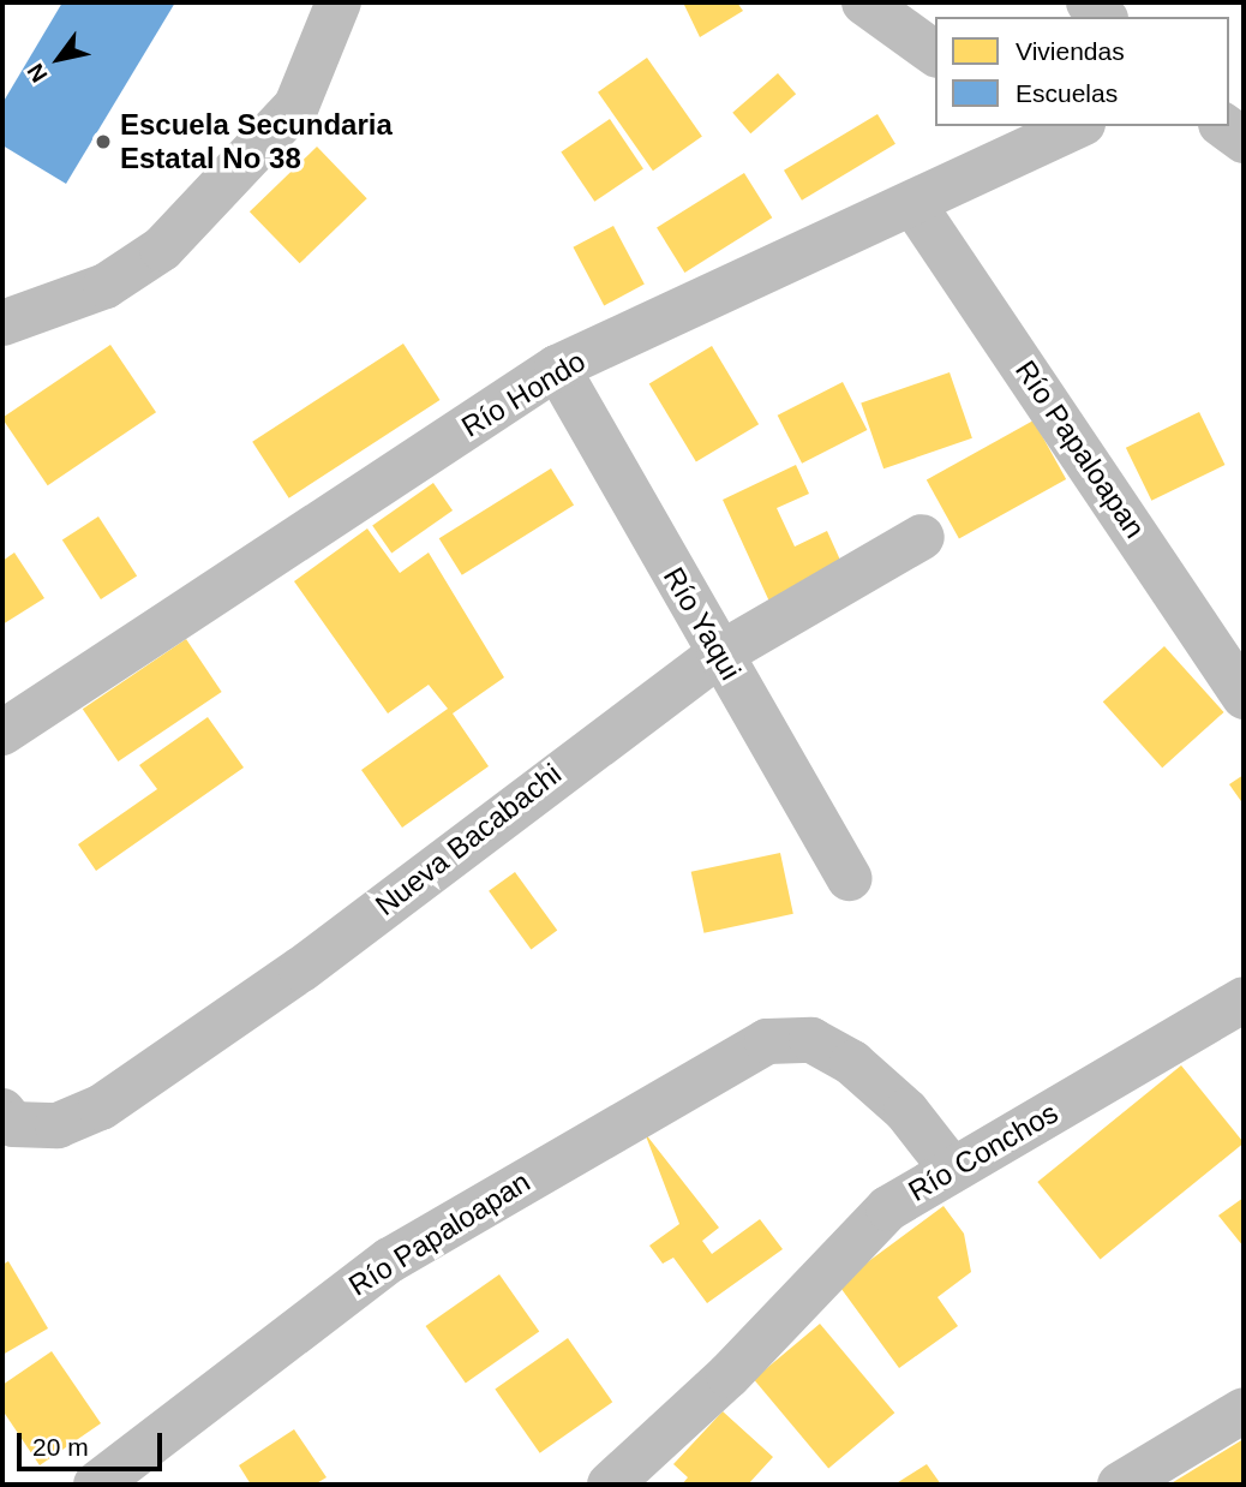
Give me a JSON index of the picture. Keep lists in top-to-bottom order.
{
  "streets": {
    "street": [
      "Río Hondo",
      "Río Papaloapan",
      "Río Yaqui",
      "Nueva Bacabachi",
      "Río Conchos"
    ]
  },
  "crossings": [
    ["Río Hondo", "Río Papaloapan"],
    ["Río Hondo", "Río Yaqui"],
    ["Río Papaloapan", "Río Conchos"],
    ["Río Yaqui", "Nueva Bacabachi"]
  ],
  "places": ["Escuela Secundaria Estatal No 38"],
  "legend": ["Viviendas", "Escuelas"],
  "scale_bar": "20 m",
  "north": "bottom left"
}
